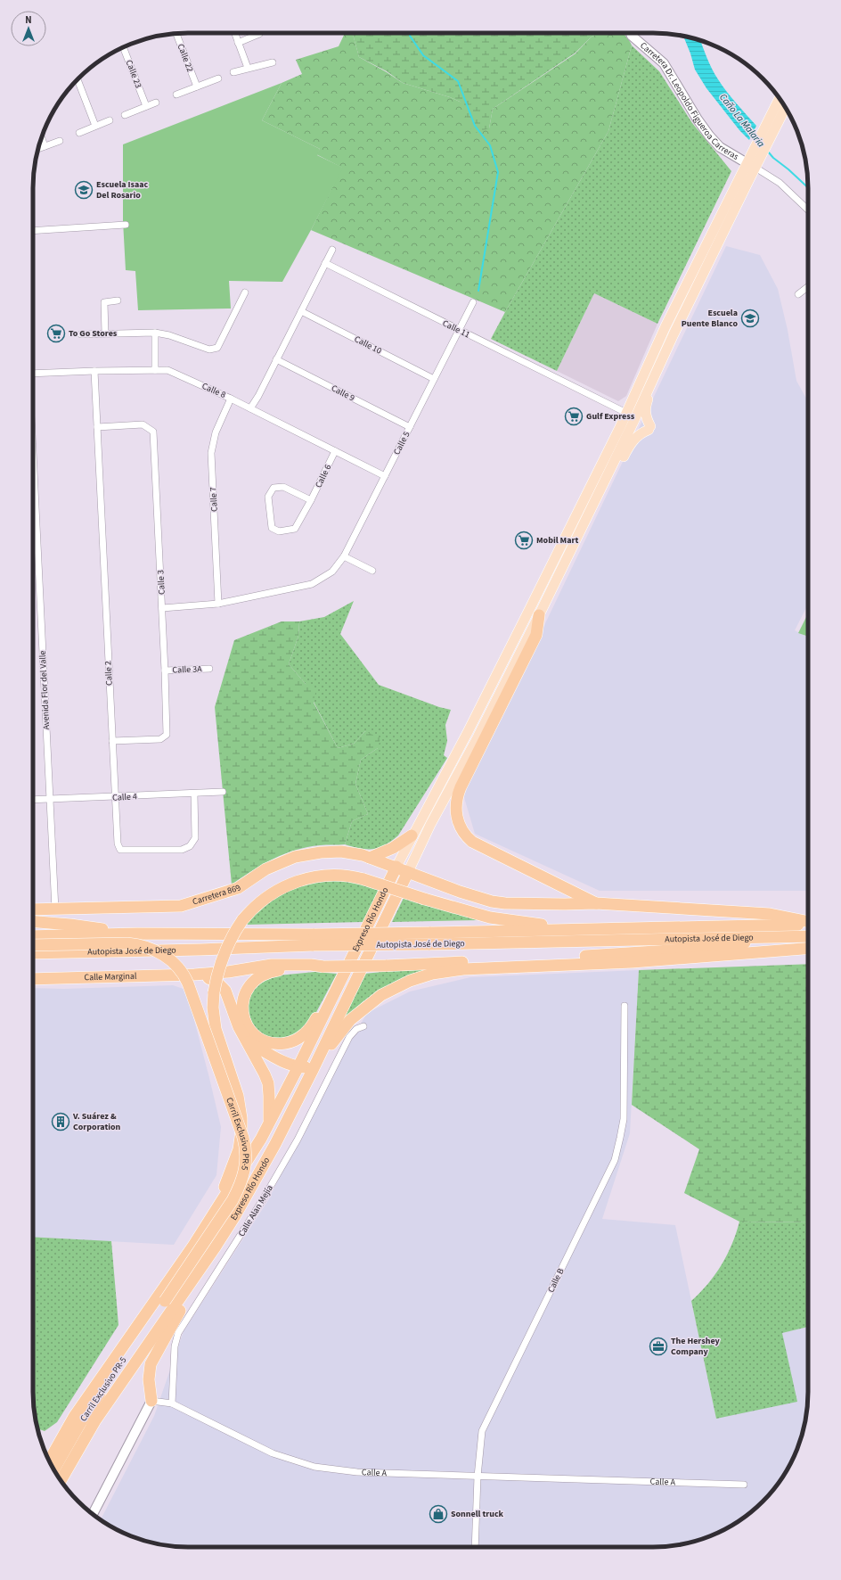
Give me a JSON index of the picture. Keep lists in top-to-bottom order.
{
  "streets": {
    "highway": [
      "Carretera 869",
      "Expreso Río Hondo",
      "Autopista José de Diego",
      "Calle Marginal",
      "Carril Exclusivo PR-5"
    ],
    "street": [
      "Calle 22",
      "Calle 23",
      "Carretera Dr. Leopoldo Figueroa Carreras",
      "Calle 11",
      "Calle 10",
      "Calle 8",
      "Calle 9",
      "Calle 5",
      "Calle 6",
      "Calle 7",
      "Calle 3",
      "Calle 3A",
      "Calle 2",
      "Avenida Flor del Valle",
      "Calle 4",
      "Calle Alan Mejía",
      "Calle B",
      "Calle A"
    ]
  },
  "crossings": [
    ["Calle 11", "Calle 5"],
    ["Calle 10", "Calle 5"],
    ["Calle 8", "Calle 5"],
    ["Calle 8", "Calle 6"],
    ["Calle 8", "Calle 7"],
    ["Calle 8", "Calle 2"],
    ["Calle 9", "Calle 5"],
    ["Calle 5", "Calle 7"],
    ["Calle 5", "Calle 3"],
    ["Calle 3", "Calle 3A"],
    ["Calle 3", "Calle 2"],
    ["Calle 2", "Calle 4"],
    ["Avenida Flor del Valle", "Calle 4"],
    ["Avenida Flor del Valle", "Carretera 869"],
    ["Carretera 869", "Expreso Río Hondo"],
    ["Calle Alan Mejía", "Calle A"],
    ["Calle B", "Calle A"]
  ],
  "water": ["Caño La Malaria"],
  "places": {
    "school or university": ["Escuela Isaac Del Rosario", "Escuela Puente Blanco"],
    "supermarket": ["To Go Stores", "Gulf Express", "Mobil Mart"],
    "building": ["V. Suárez & Corporation"],
    "office": ["The Hershey Company"],
    "shop": ["Sonnell truck"]
  },
  "north": "top"
}
